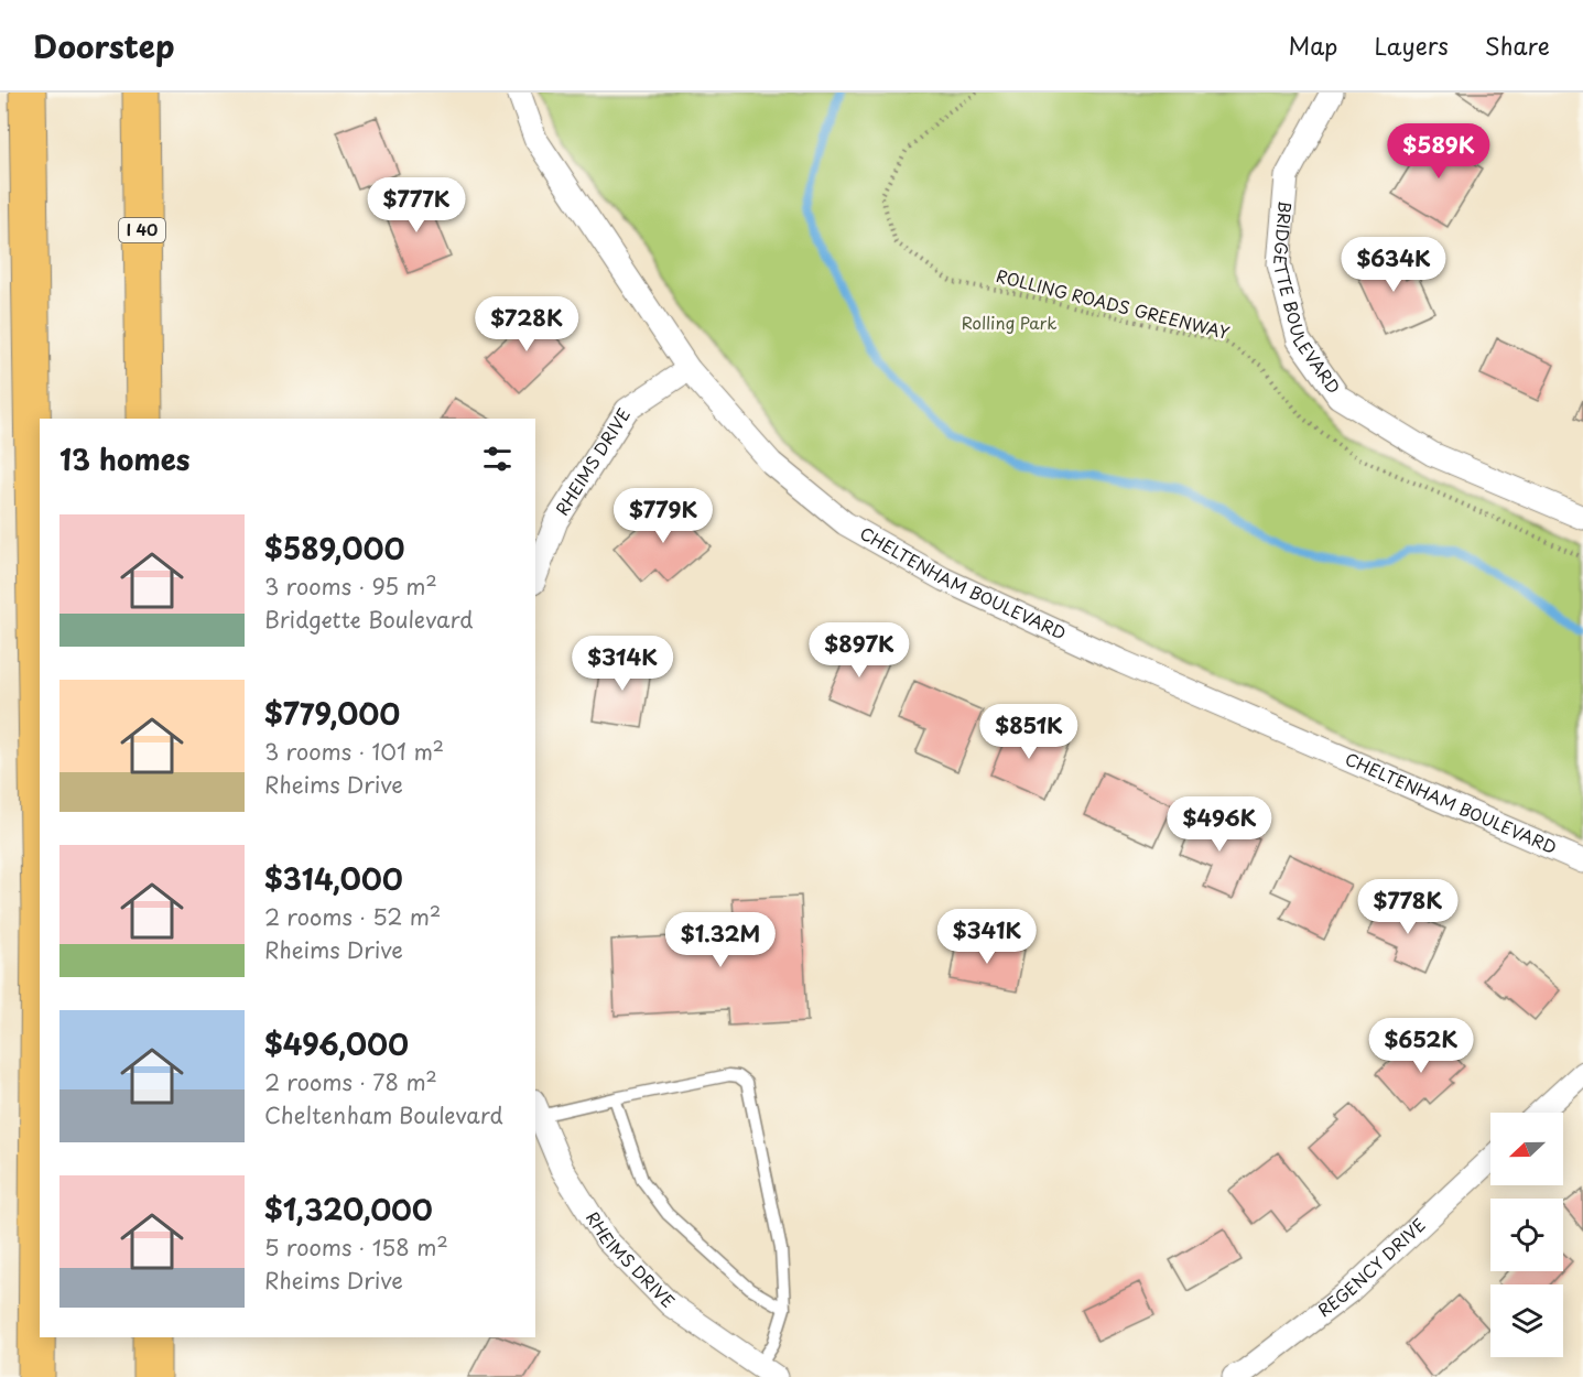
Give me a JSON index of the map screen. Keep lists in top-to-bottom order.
{
  "streets": {
    "highway": ["I 40"],
    "street": [
      "BRIDGETTE BOULEVARD",
      "RHEIMS DRIVE",
      "CHELTENHAM BOULEVARD",
      "REGENCY DRIVE"
    ],
    "path": ["ROLLING ROADS GREENWAY"]
  },
  "crossings": [
    ["RHEIMS DRIVE", "CHELTENHAM BOULEVARD"]
  ],
  "parks": ["Rolling Park"],
  "north": "left",
  "page": {
    "header": "Doorstep",
    "nav": ["Map", "Layers", "Share"],
    "price": [
      "$589K",
      "$777K",
      "$634K",
      "$728K",
      "$779K",
      "$897K",
      "$314K",
      "$851K",
      "$496K",
      "$778K",
      "$341K",
      "$1.32M",
      "$652K"
    ],
    "heading": "13 homes",
    "list": [
      {
        "name": "$589,000",
        "note": "3 rooms · 95 m² · Bridgette Boulevard"
      },
      {
        "name": "$779,000",
        "note": "3 rooms · 101 m² · Rheims Drive"
      },
      {
        "name": "$314,000",
        "note": "2 rooms · 52 m² · Rheims Drive"
      },
      {
        "name": "$496,000",
        "note": "2 rooms · 78 m² · Cheltenham Boulevard"
      },
      {
        "name": "$1,320,000",
        "note": "5 rooms · 158 m² · Rheims Drive"
      }
    ]
  }
}
